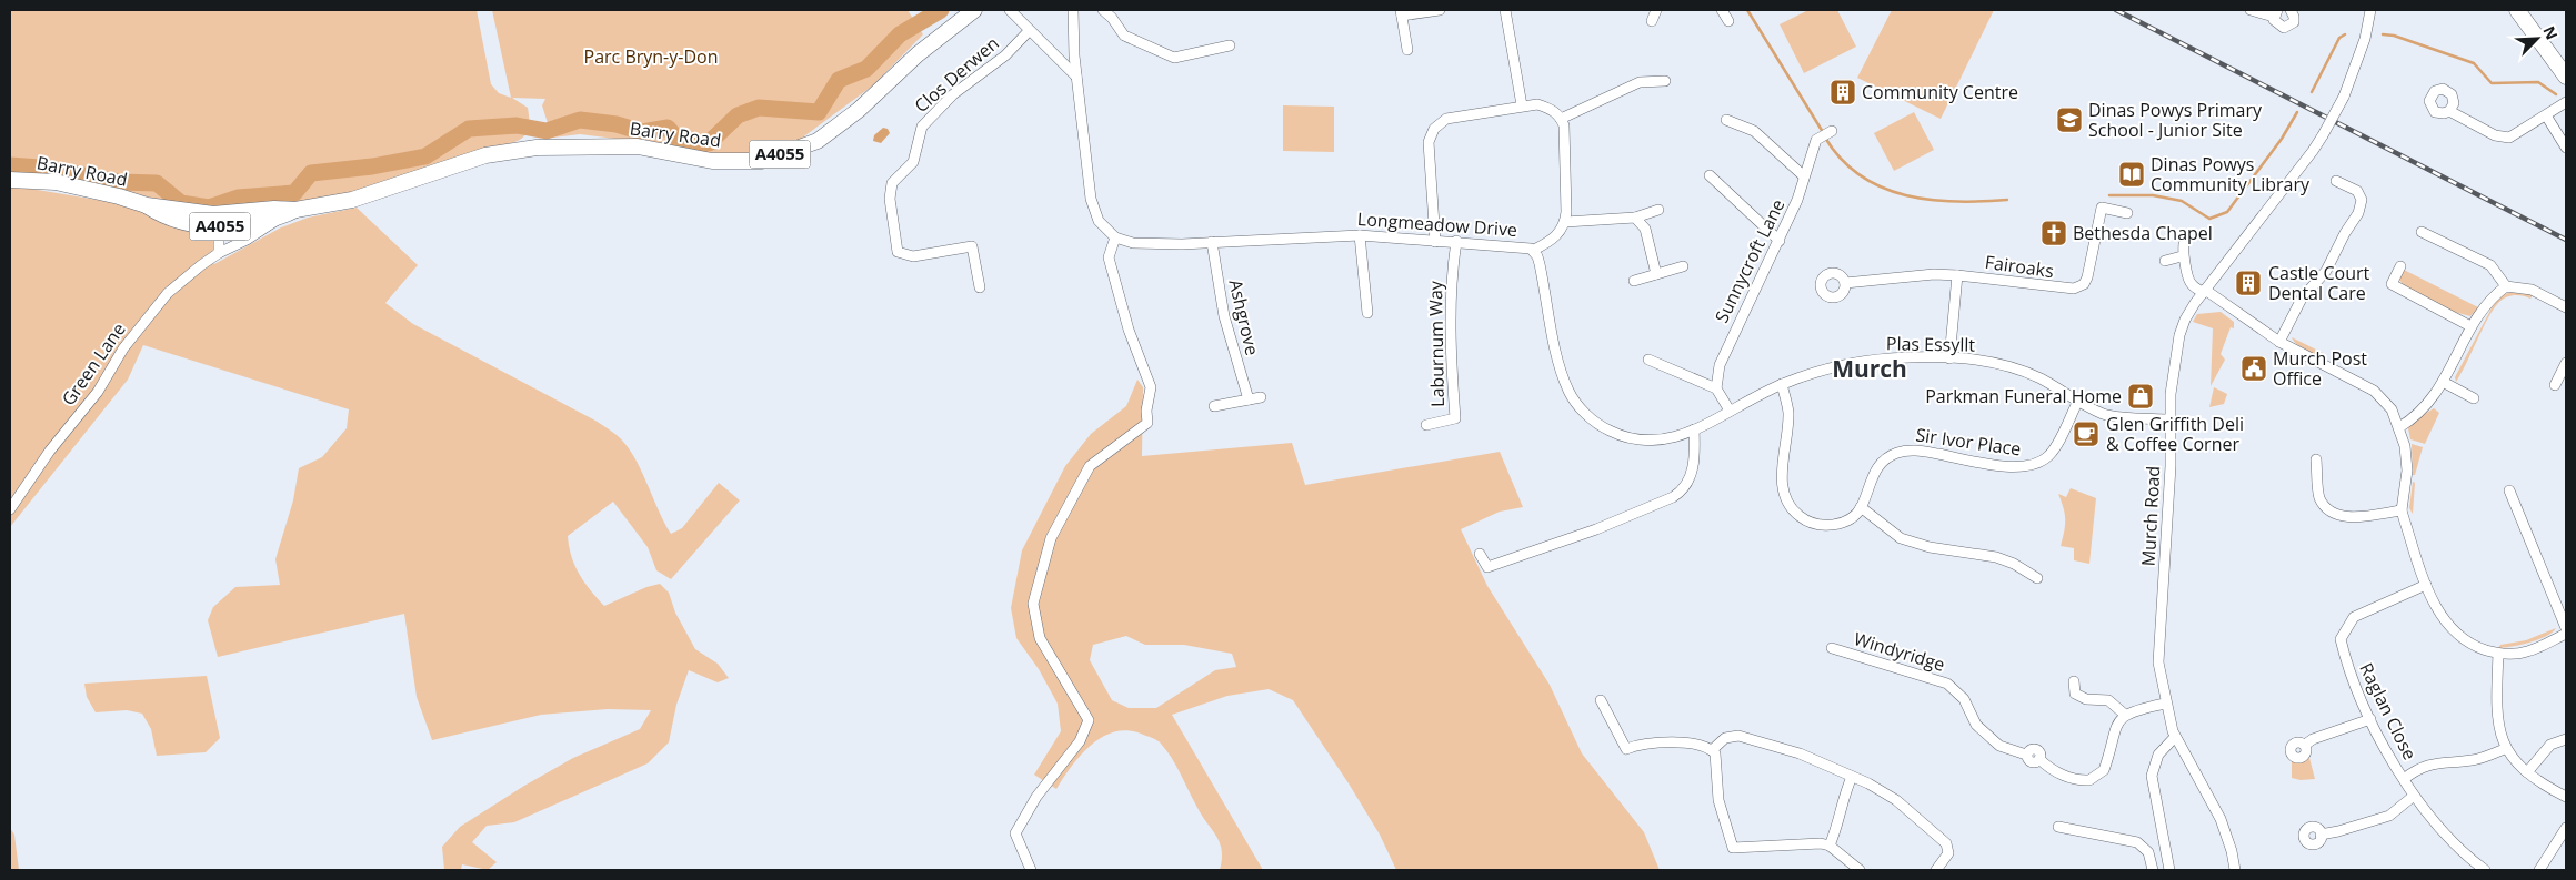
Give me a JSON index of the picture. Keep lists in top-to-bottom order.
{
  "streets": {
    "main road": ["Barry Road", "A4055"],
    "street": [
      "Clos Derwen",
      "Longmeadow Drive",
      "Sunnycroft Lane",
      "Fairoaks",
      "Ashgrove",
      "Laburnum Way",
      "Plas Essyllt",
      "Green Lane",
      "Sir Ivor Place",
      "Murch Road",
      "Windyridge",
      "Raglan Close"
    ]
  },
  "crossings": [
    ["Barry Road", "Green Lane"],
    ["Longmeadow Drive", "Ashgrove"],
    ["Longmeadow Drive", "Laburnum Way"],
    ["Longmeadow Drive", "Plas Essyllt"],
    ["Plas Essyllt", "Sir Ivor Place"],
    ["Plas Essyllt", "Murch Road"]
  ],
  "districts": ["Murch"],
  "parks": ["Parc Bryn-y-Don"],
  "places": {
    "building": ["Community Centre", "Castle Court Dental Care"],
    "school or university": ["Dinas Powys Primary School - Junior Site"],
    "library": ["Dinas Powys Community Library"],
    "church": ["Bethesda Chapel"],
    "public building": ["Murch Post Office"],
    "shop": ["Parkman Funeral Home"],
    "cafe": ["Glen Griffith Deli & Coffee Corner"]
  },
  "north": "top right"
}
